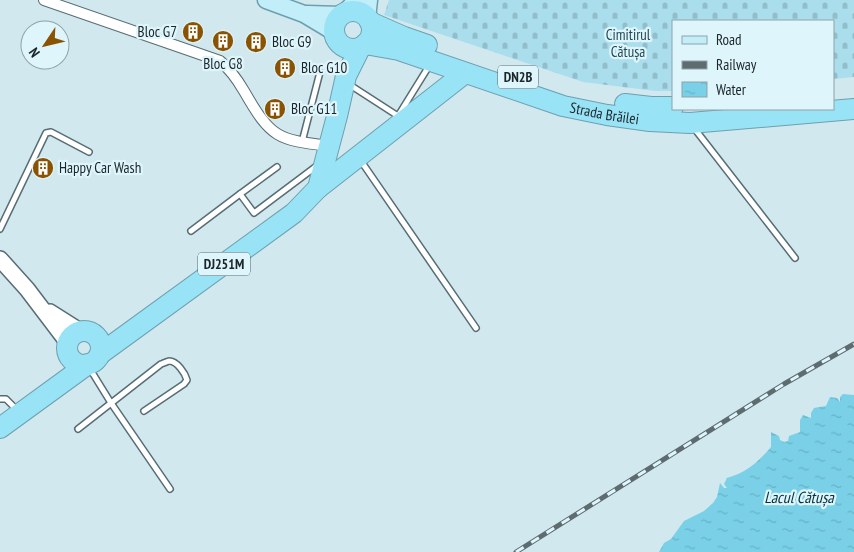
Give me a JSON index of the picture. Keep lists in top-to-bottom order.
{
  "streets": {
    "highway": ["DN2B", "Strada Brăilei", "DJ251M"]
  },
  "crossings": [
    ["Strada Brăilei", "DJ251M"]
  ],
  "water": ["Lacul Cătușa"],
  "parks": ["Cimitirul Cătușa"],
  "places": {
    "building": [
      "Bloc G7",
      "Bloc G8",
      "Bloc G9",
      "Bloc G10",
      "Bloc G11",
      "Happy Car Wash"
    ]
  },
  "legend": ["Road", "Railway", "Water"],
  "north": "bottom left"
}
